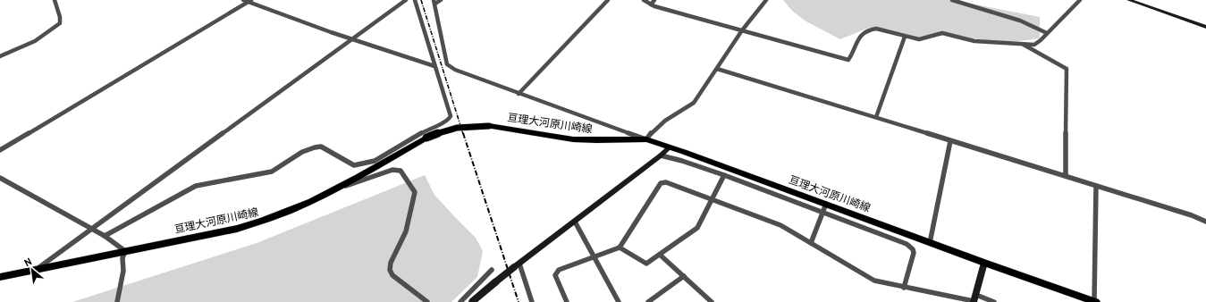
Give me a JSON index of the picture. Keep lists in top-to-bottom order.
{
  "streets": {
    "main road": ["亘理大河原川崎線"]
  },
  "north": "top left"
}
